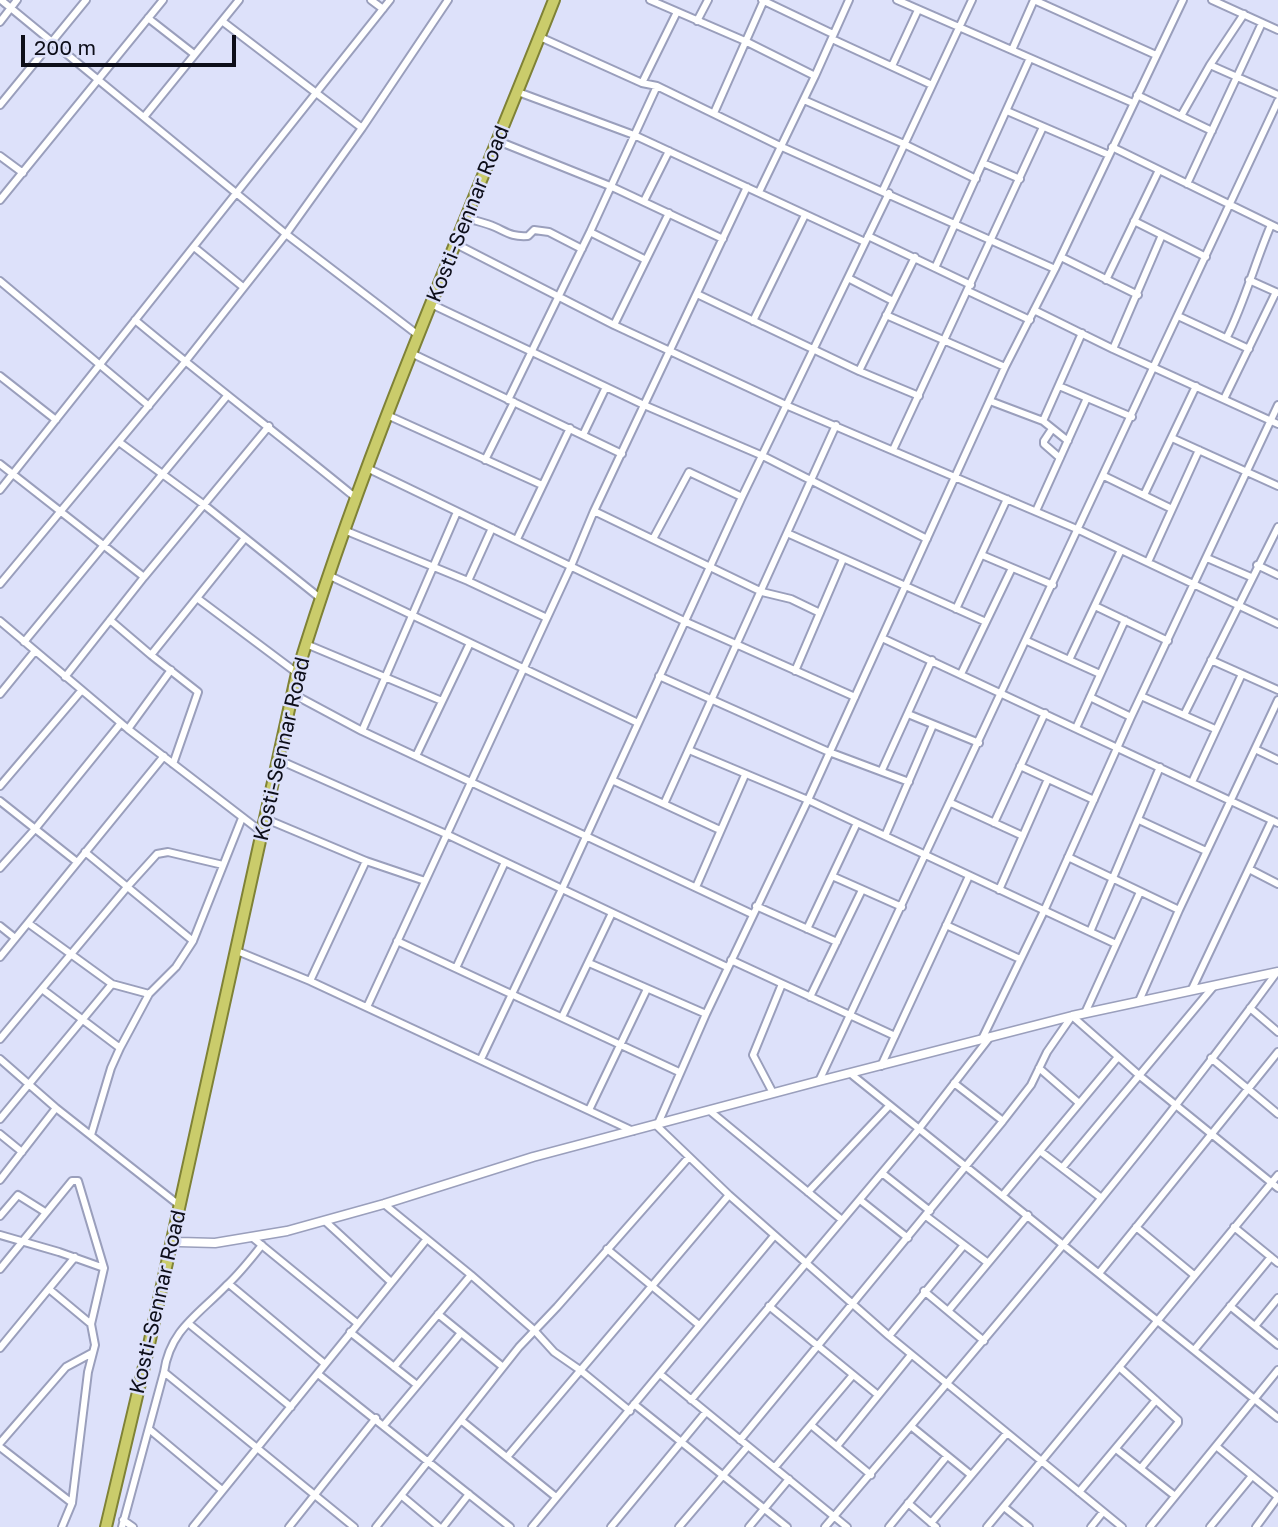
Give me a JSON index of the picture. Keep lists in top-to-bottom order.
{
  "streets": {
    "highway": ["Kosti-Sennar Road"]
  },
  "scale_bar": "200 m"
}
